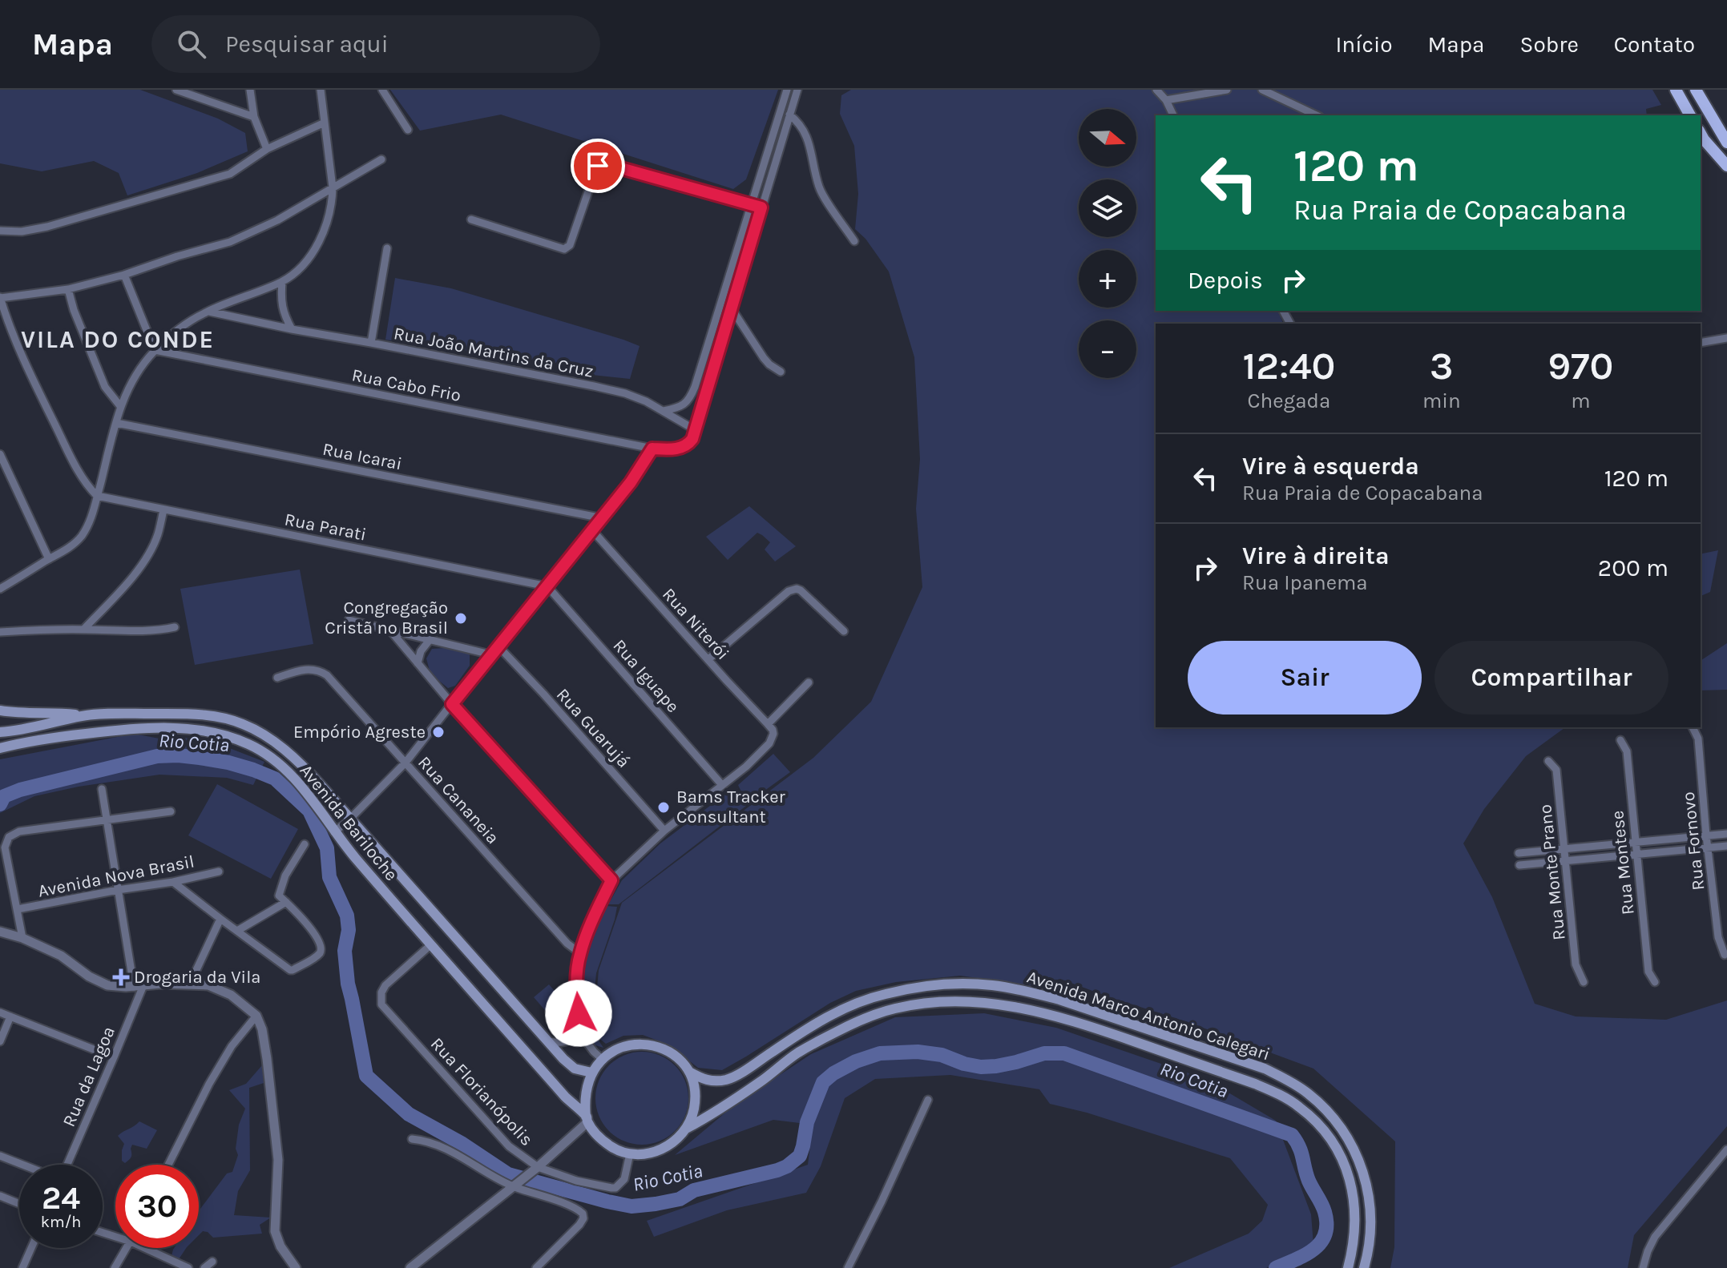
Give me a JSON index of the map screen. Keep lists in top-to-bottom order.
{
  "streets": {
    "main road": ["Avenida Bariloche", "Avenida Marco Antonio Calegari"],
    "street": [
      "Rua João Martins da Cruz",
      "Rua Cabo Frio",
      "Rua Icarai",
      "Rua Parati",
      "Rua Niterói",
      "Rua Iguape",
      "Rua Guarujá",
      "Rua Cananeia",
      "Rua Fornovo",
      "Rua Montese",
      "Rua Monte Prano",
      "Avenida Nova Brasil",
      "Rua da Lagoa",
      "Rua Florianópolis"
    ]
  },
  "crossings": [
    ["Rua Parati", "Rua Iguape"],
    ["Rua Niterói", "Rua Iguape"],
    ["Avenida Bariloche", "Avenida Marco Antonio Calegari"],
    ["Avenida Bariloche", "Rua Florianópolis"],
    ["Avenida Marco Antonio Calegari", "Rua Florianópolis"]
  ],
  "districts": ["VILA DO CONDE"],
  "water": ["Rio Cotia"],
  "places": {
    "other": ["Congregação Cristã no Brasil", "Empório Agreste", "Bams Tracker Consultant"],
    "health": ["Drogaria da Vila"]
  },
  "north": "right",
  "page": {
    "header": "Mapa",
    "search": "Pesquisar aqui",
    "nav": [
      "Início",
      "Mapa",
      "Sobre",
      "Contato"
    ],
    "map_buttons": ["+", "−"],
    "turn": ["120 m", "Rua Praia de Copacabana"],
    "then": "Depois",
    "eta": [
      "12:40",
      "Chegada",
      "3",
      "min",
      "970",
      "m"
    ],
    "list": [
      {
        "name": "Vire à esquerda",
        "note": "Rua Praia de Copacabana",
        "value": "120 m"
      },
      {
        "name": "Vire à direita",
        "note": "Rua Ipanema",
        "value": "200 m"
      }
    ],
    "buttons": ["Sair", "Compartilhar"],
    "speed": "24 km/h",
    "limit": "30"
  }
}
